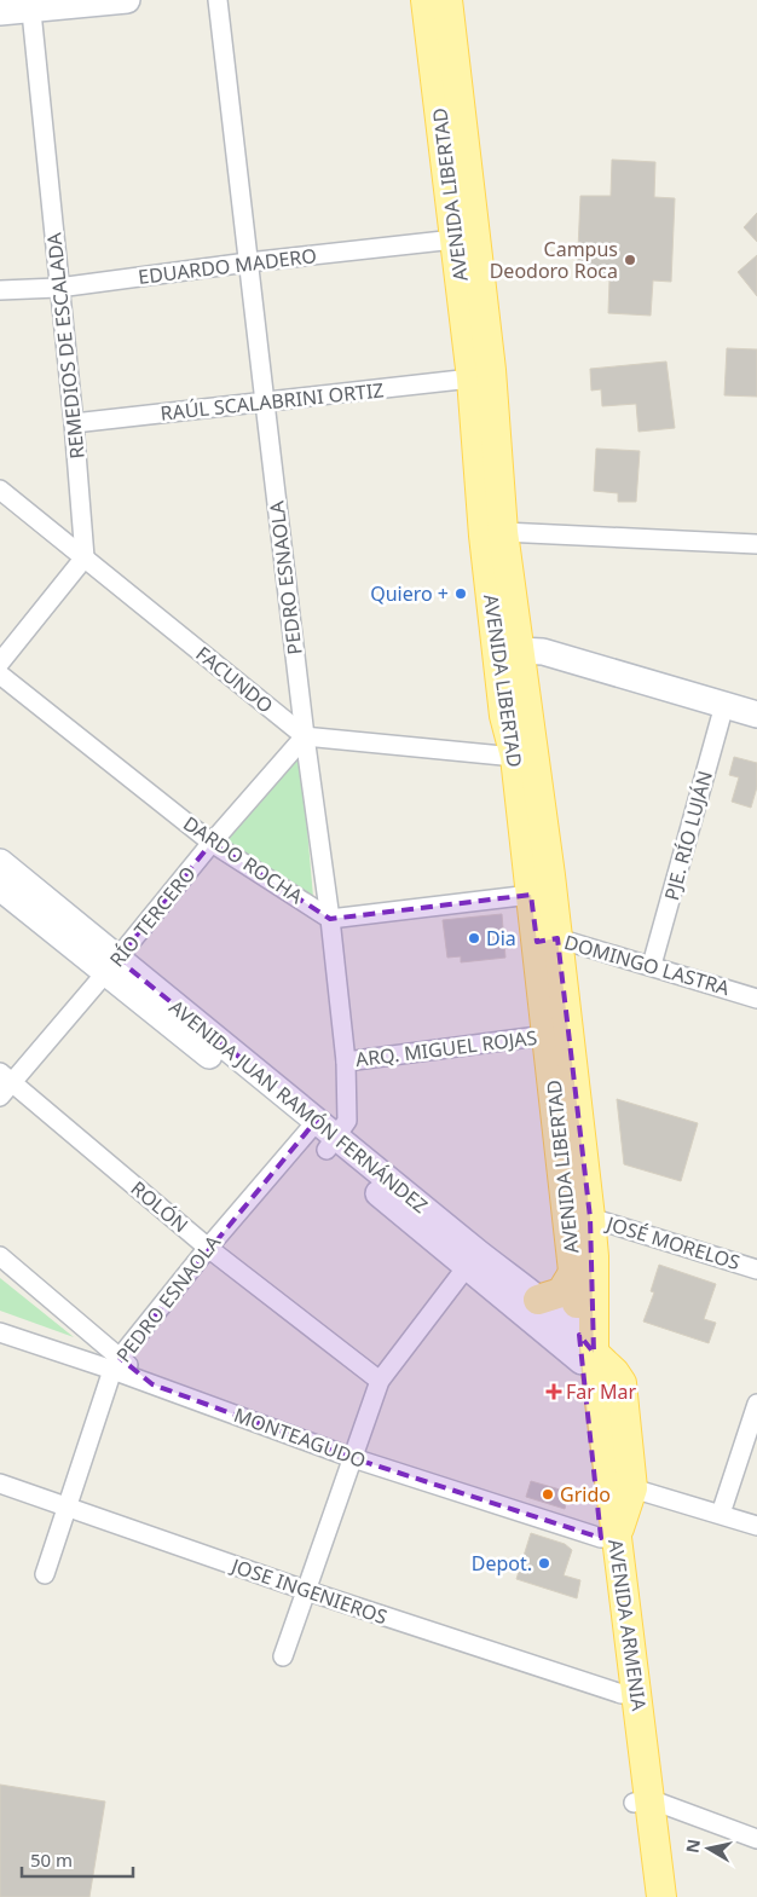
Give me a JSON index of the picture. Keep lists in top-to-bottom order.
{
  "streets": {
    "main road": ["AVENIDA LIBERTAD", "AVENIDA JUAN RAMÓN FERNÁNDEZ", "AVENIDA ARMENIA"],
    "street": [
      "EDUARDO MADERO",
      "REMEDIOS DE ESCALADA",
      "RAÚL SCALABRINI ORTIZ",
      "PEDRO ESNAOLA",
      "FACUNDO",
      "PJE. RÍO LUJÁN",
      "DARDO ROCHA",
      "RÍO TERCERO",
      "DOMINGO LASTRA",
      "ARQ. MIGUEL ROJAS",
      "ROLÓN",
      "JOSÉ MORELOS",
      "MONTEAGUDO",
      "JOSE INGENIEROS"
    ]
  },
  "crossings": [
    ["AVENIDA LIBERTAD", "EDUARDO MADERO"],
    ["AVENIDA LIBERTAD", "RAÚL SCALABRINI ORTIZ"],
    ["AVENIDA LIBERTAD", "DOMINGO LASTRA"],
    ["AVENIDA LIBERTAD", "ARQ. MIGUEL ROJAS"],
    ["AVENIDA LIBERTAD", "AVENIDA JUAN RAMÓN FERNÁNDEZ"],
    ["AVENIDA LIBERTAD", "JOSÉ MORELOS"],
    ["AVENIDA LIBERTAD", "AVENIDA ARMENIA"],
    ["EDUARDO MADERO", "REMEDIOS DE ESCALADA"],
    ["EDUARDO MADERO", "PEDRO ESNAOLA"],
    ["REMEDIOS DE ESCALADA", "RAÚL SCALABRINI ORTIZ"],
    ["REMEDIOS DE ESCALADA", "FACUNDO"],
    ["RAÚL SCALABRINI ORTIZ", "PEDRO ESNAOLA"],
    ["PEDRO ESNAOLA", "FACUNDO"],
    ["PEDRO ESNAOLA", "DARDO ROCHA"],
    ["PEDRO ESNAOLA", "RÍO TERCERO"],
    ["PEDRO ESNAOLA", "ARQ. MIGUEL ROJAS"],
    ["PEDRO ESNAOLA", "AVENIDA JUAN RAMÓN FERNÁNDEZ"],
    ["PEDRO ESNAOLA", "ROLÓN"],
    ["PEDRO ESNAOLA", "MONTEAGUDO"],
    ["PEDRO ESNAOLA", "JOSE INGENIEROS"],
    ["FACUNDO", "RÍO TERCERO"],
    ["PJE. RÍO LUJÁN", "DOMINGO LASTRA"],
    ["DARDO ROCHA", "RÍO TERCERO"],
    ["RÍO TERCERO", "AVENIDA JUAN RAMÓN FERNÁNDEZ"],
    ["RÍO TERCERO", "ROLÓN"],
    ["AVENIDA JUAN RAMÓN FERNÁNDEZ", "AVENIDA ARMENIA"],
    ["MONTEAGUDO", "AVENIDA ARMENIA"],
    ["JOSE INGENIEROS", "AVENIDA ARMENIA"]
  ],
  "places": {
    "other": [
      "Campus Deodoro Roca",
      "Quiero +",
      "Dia",
      "Grido",
      "Depot."
    ],
    "health": ["Far Mar"]
  },
  "scale_bar": "50 m",
  "north": "left"
}
